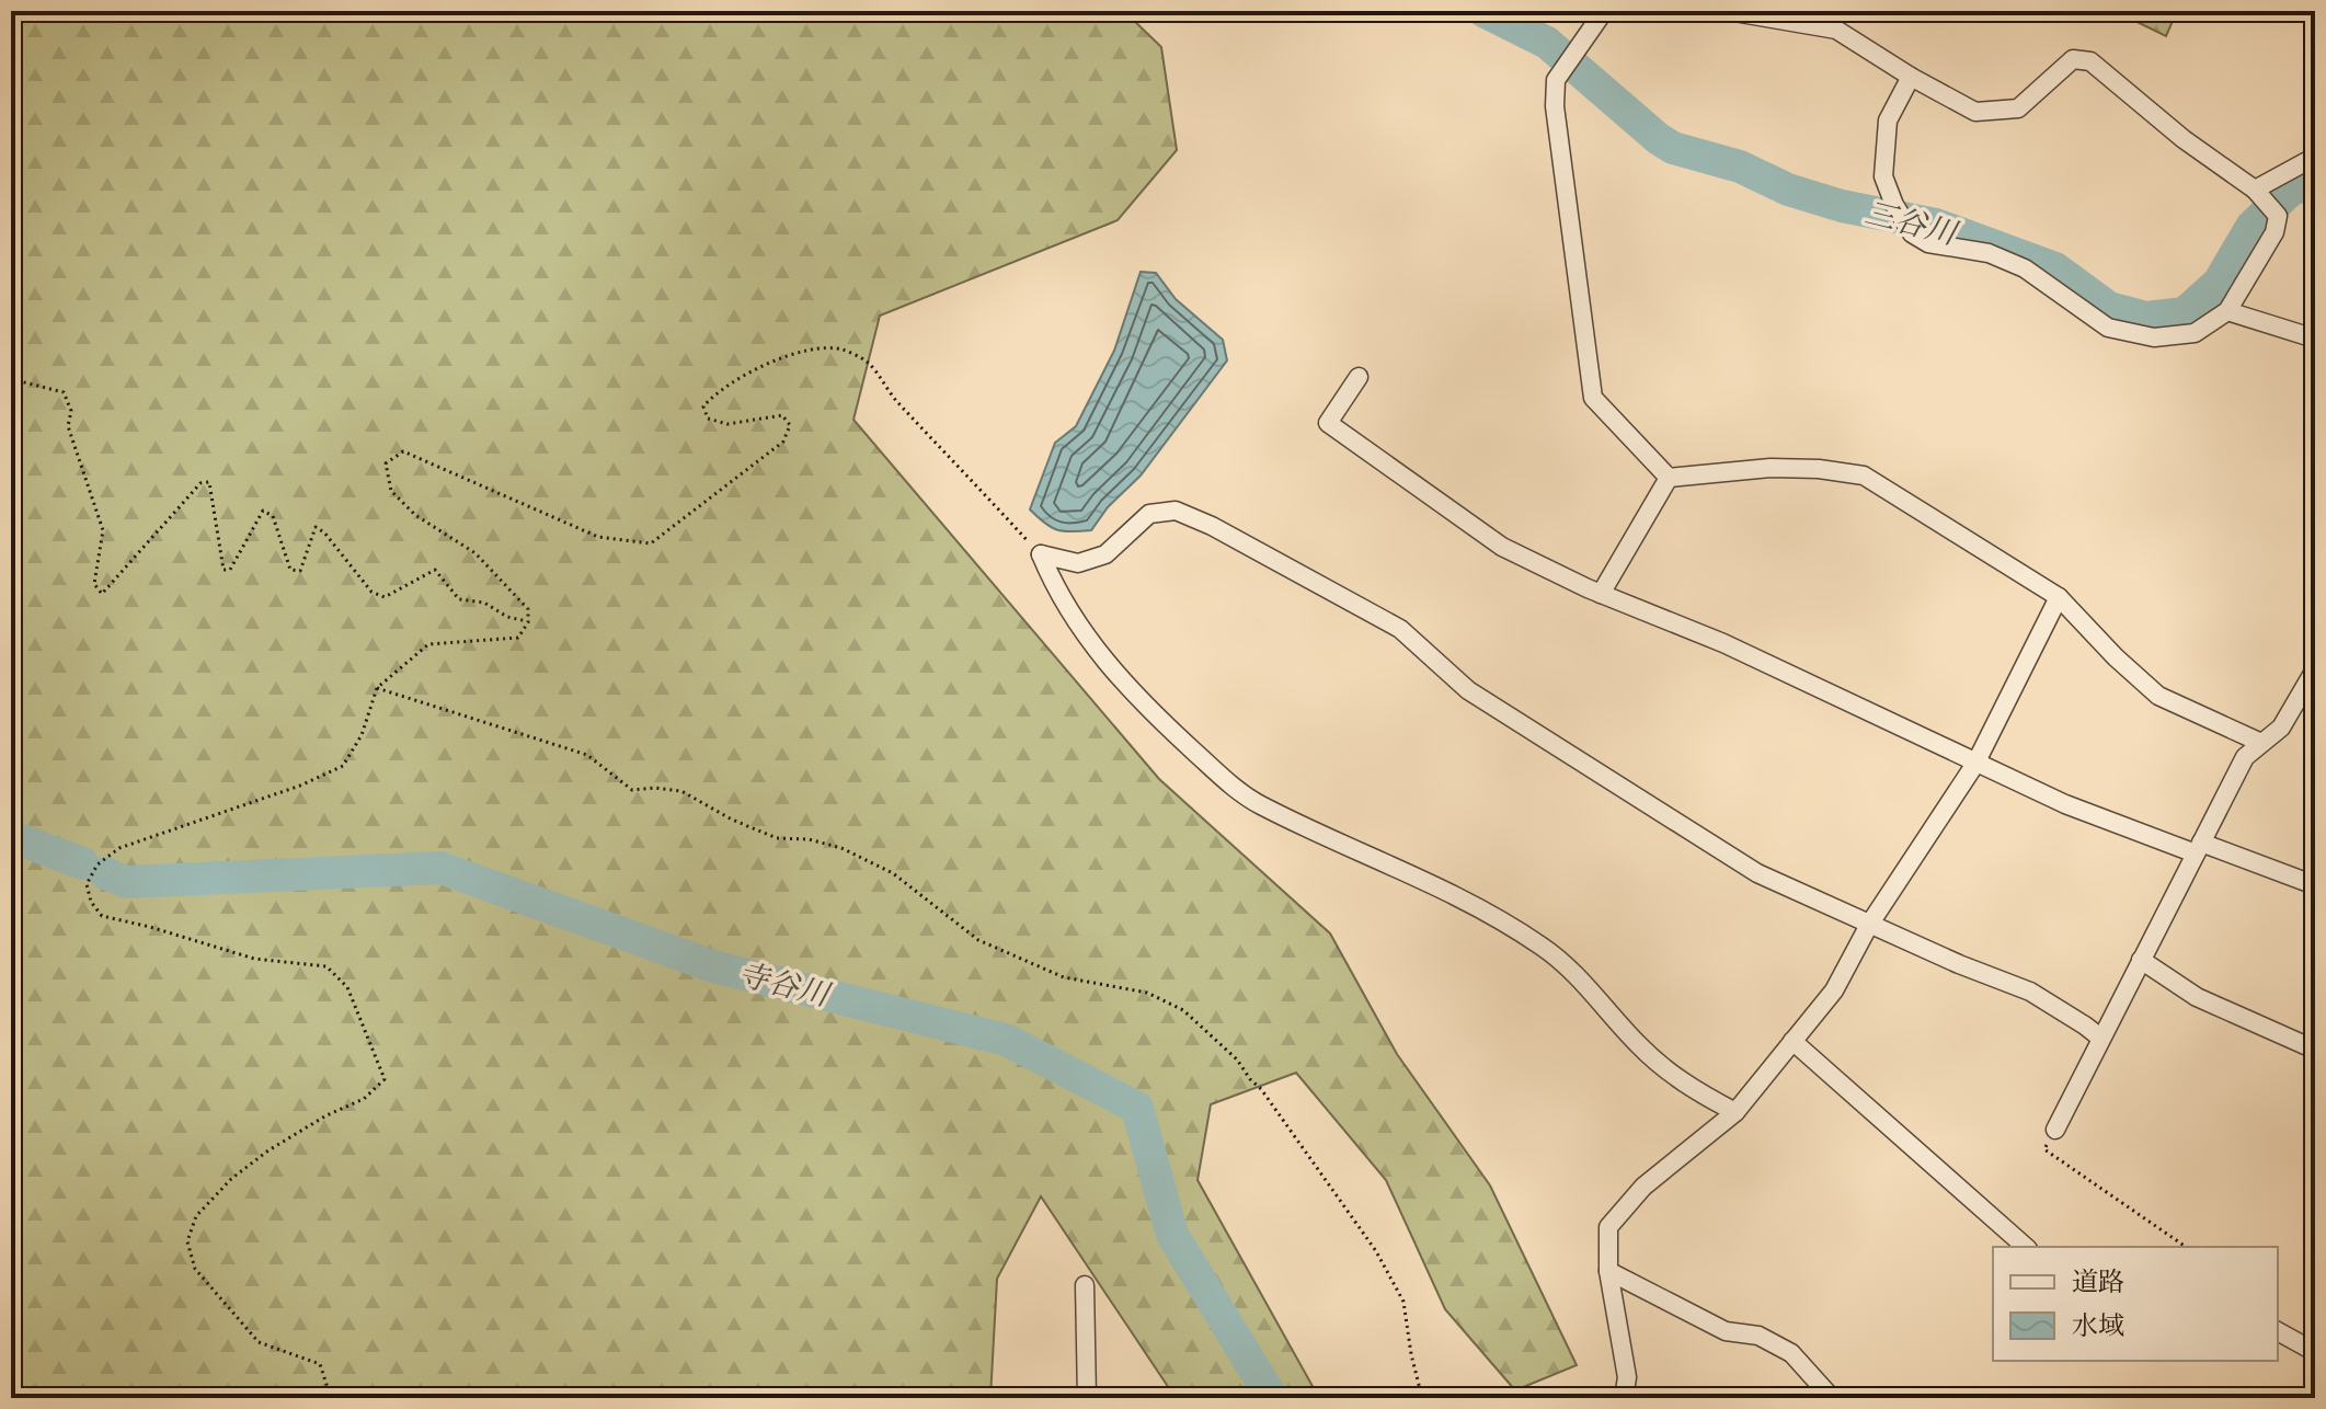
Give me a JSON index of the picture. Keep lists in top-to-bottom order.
{
  "water": ["三谷川", "寺谷川"],
  "legend": ["道路", "水域"]
}
